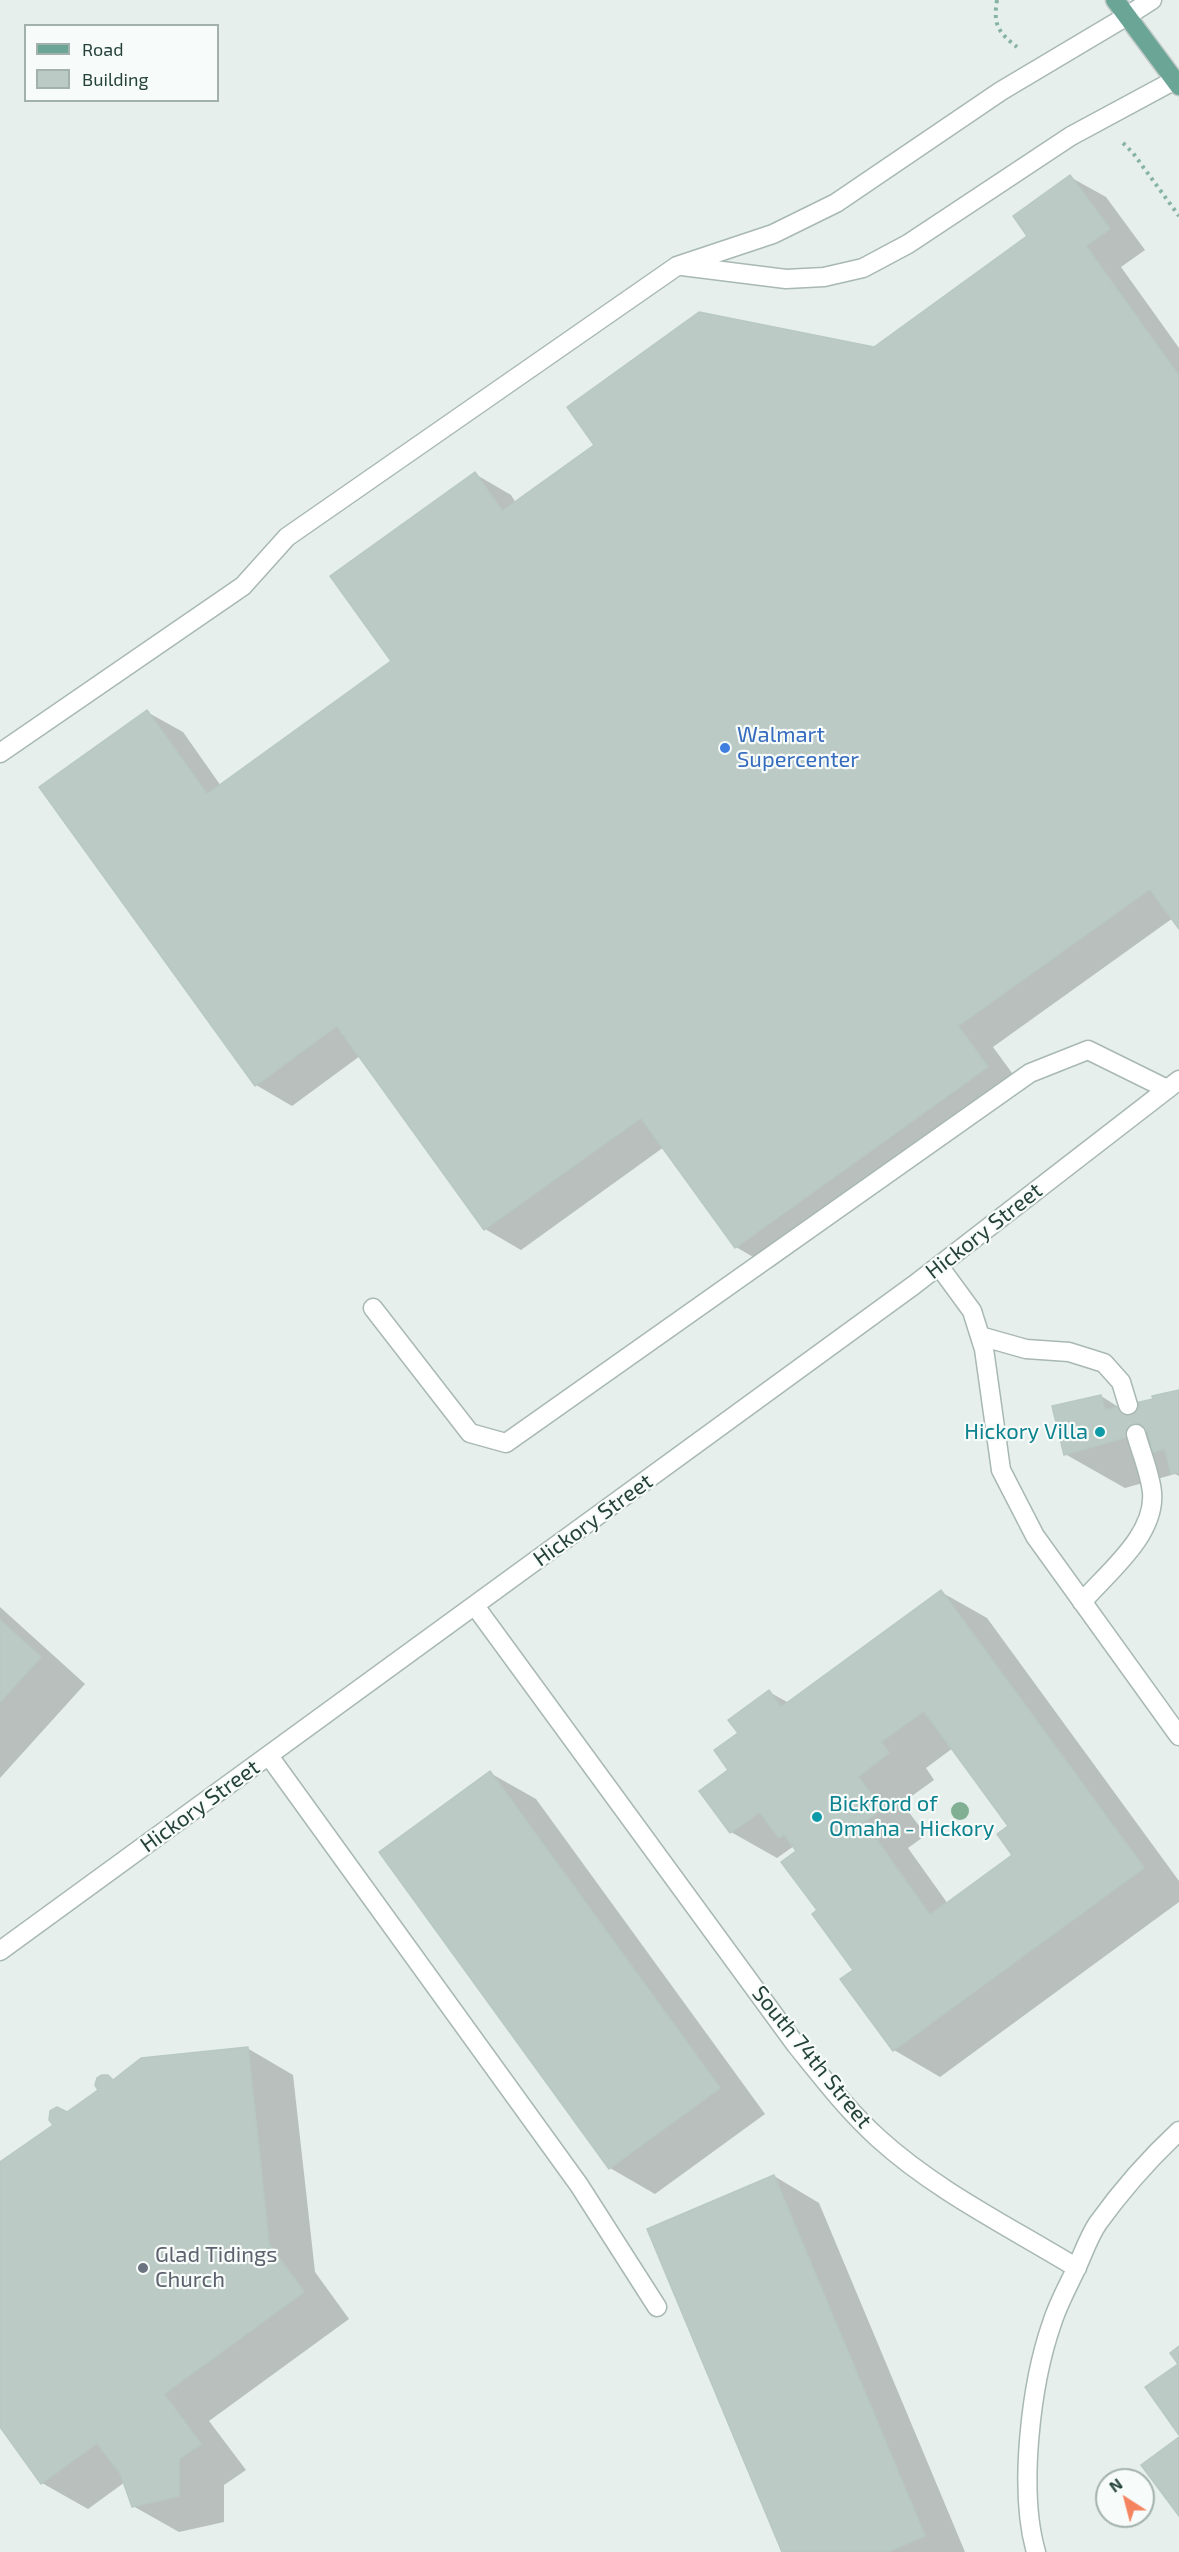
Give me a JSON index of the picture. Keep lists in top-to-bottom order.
{
  "streets": {
    "street": ["Hickory Street", "South 74th Street"]
  },
  "crossings": [
    ["Hickory Street", "South 74th Street"]
  ],
  "places": [
    "Walmart Supercenter",
    "Hickory Villa",
    "Bickford of Omaha - Hickory",
    "Glad Tidings Church"
  ],
  "legend": ["Road", "Building"],
  "north": "top left"
}
